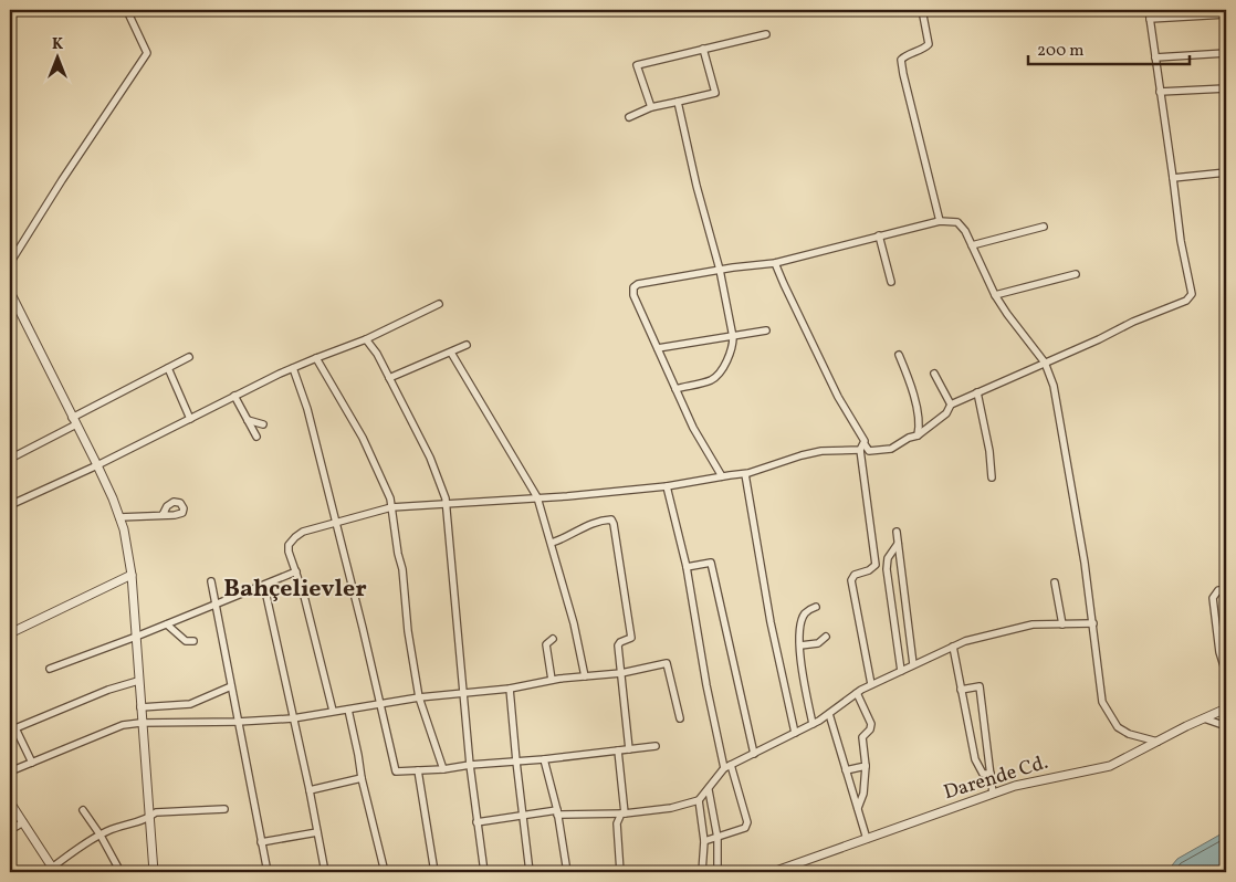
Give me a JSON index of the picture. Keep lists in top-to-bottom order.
{
  "streets": {
    "street": ["Darende Cd."]
  },
  "districts": ["Bahçelievler"],
  "scale_bar": "200 m",
  "north": "top"
}
